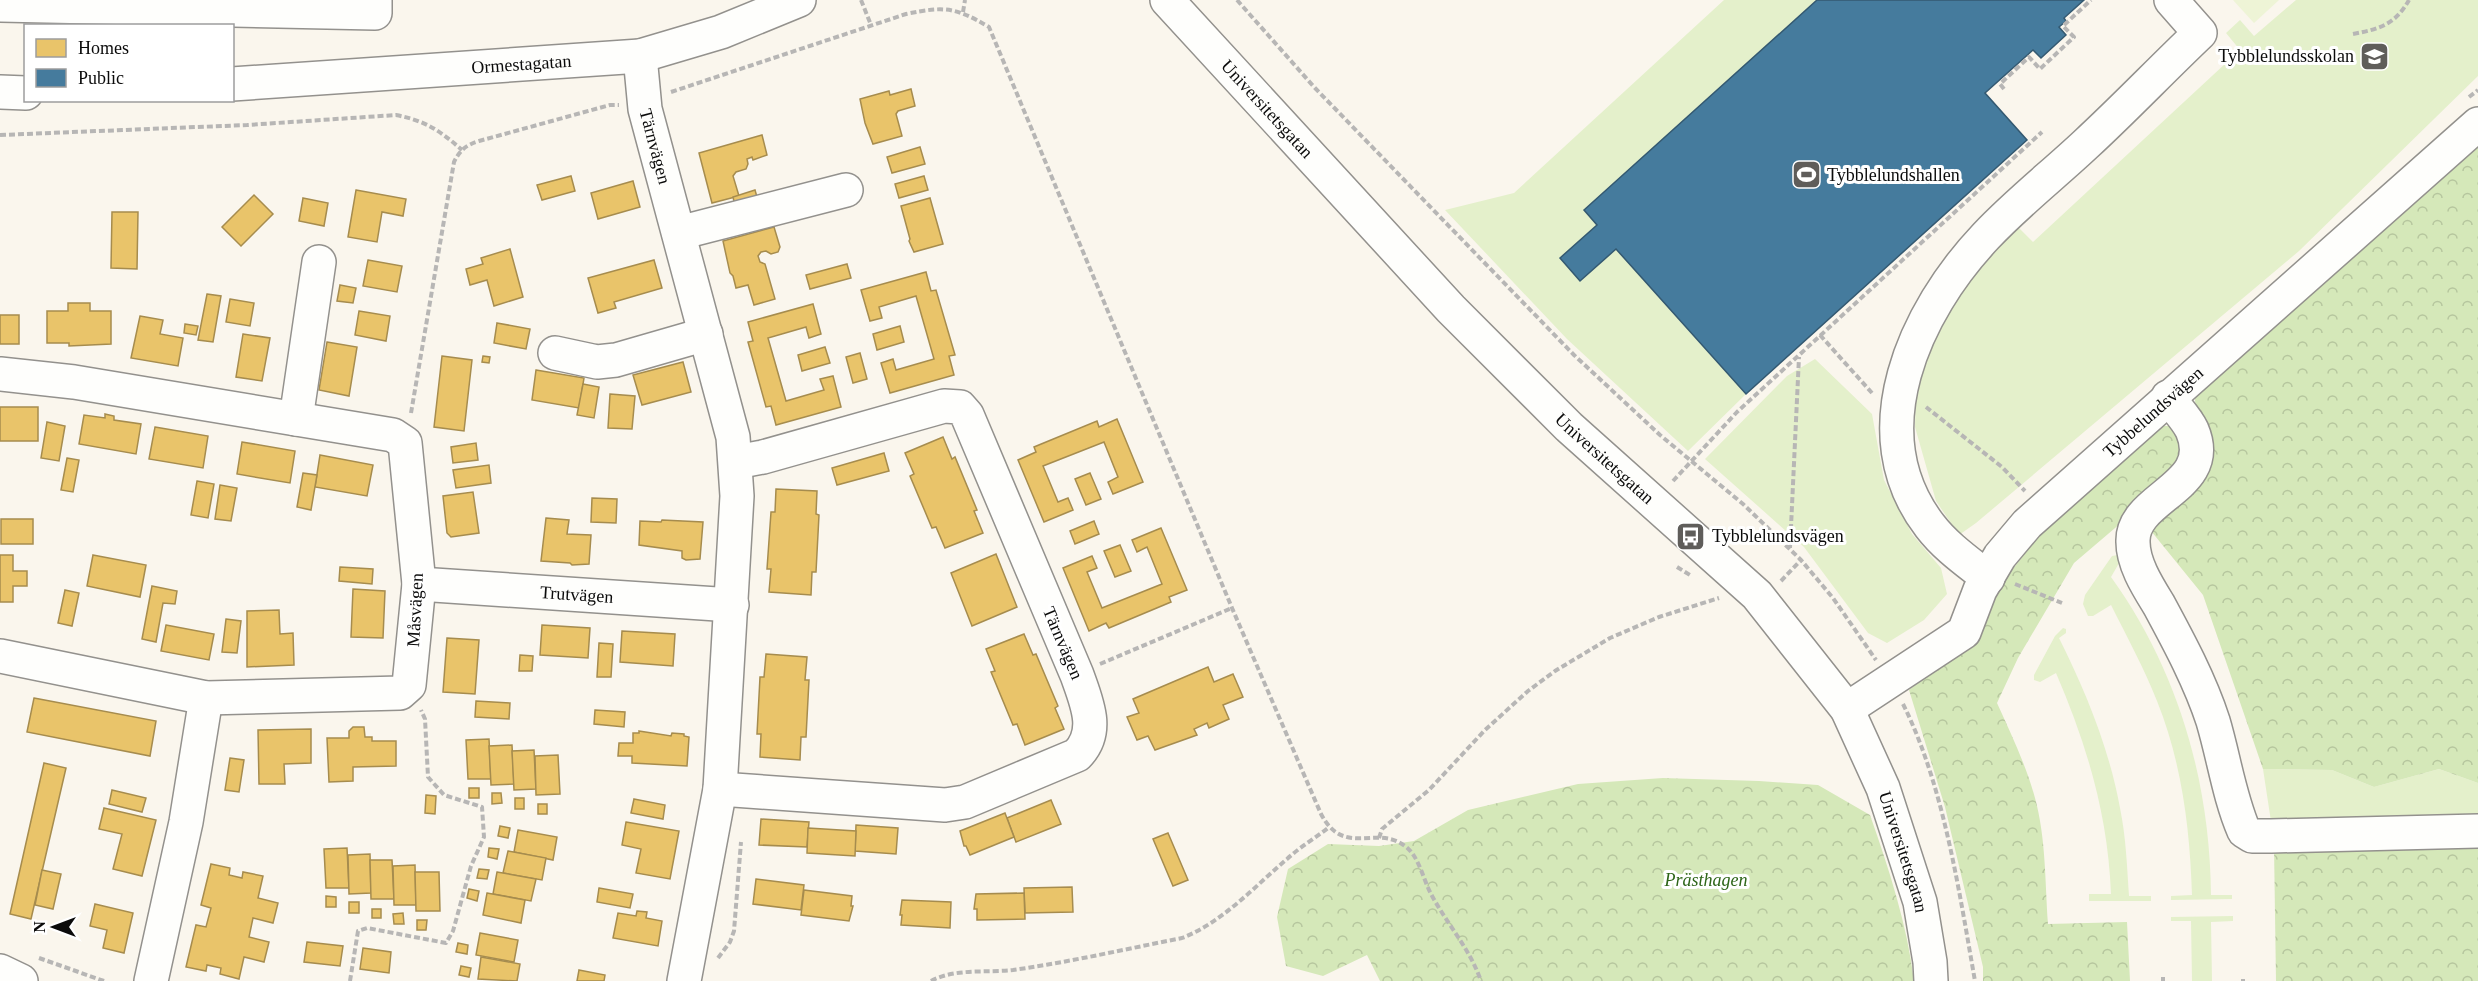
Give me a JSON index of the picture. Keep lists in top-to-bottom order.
{
  "streets": {
    "street": [
      "Ormestagatan",
      "Universitetsgatan",
      "Tärnvägen",
      "Tybbelundsvägen",
      "Trutvägen",
      "Måsvägen"
    ]
  },
  "crossings": [
    ["Ormestagatan", "Tärnvägen"],
    ["Universitetsgatan", "Tybbelundsvägen"],
    ["Tärnvägen", "Trutvägen"],
    ["Trutvägen", "Måsvägen"]
  ],
  "parks": ["Prästhagen"],
  "places": {
    "school or university": ["Tybblelundsskolan"],
    "sports": ["Tybblelundshallen"],
    "bus stop": ["Tybblelundsvägen"]
  },
  "legend": ["Homes", "Public"],
  "north": "left"
}
